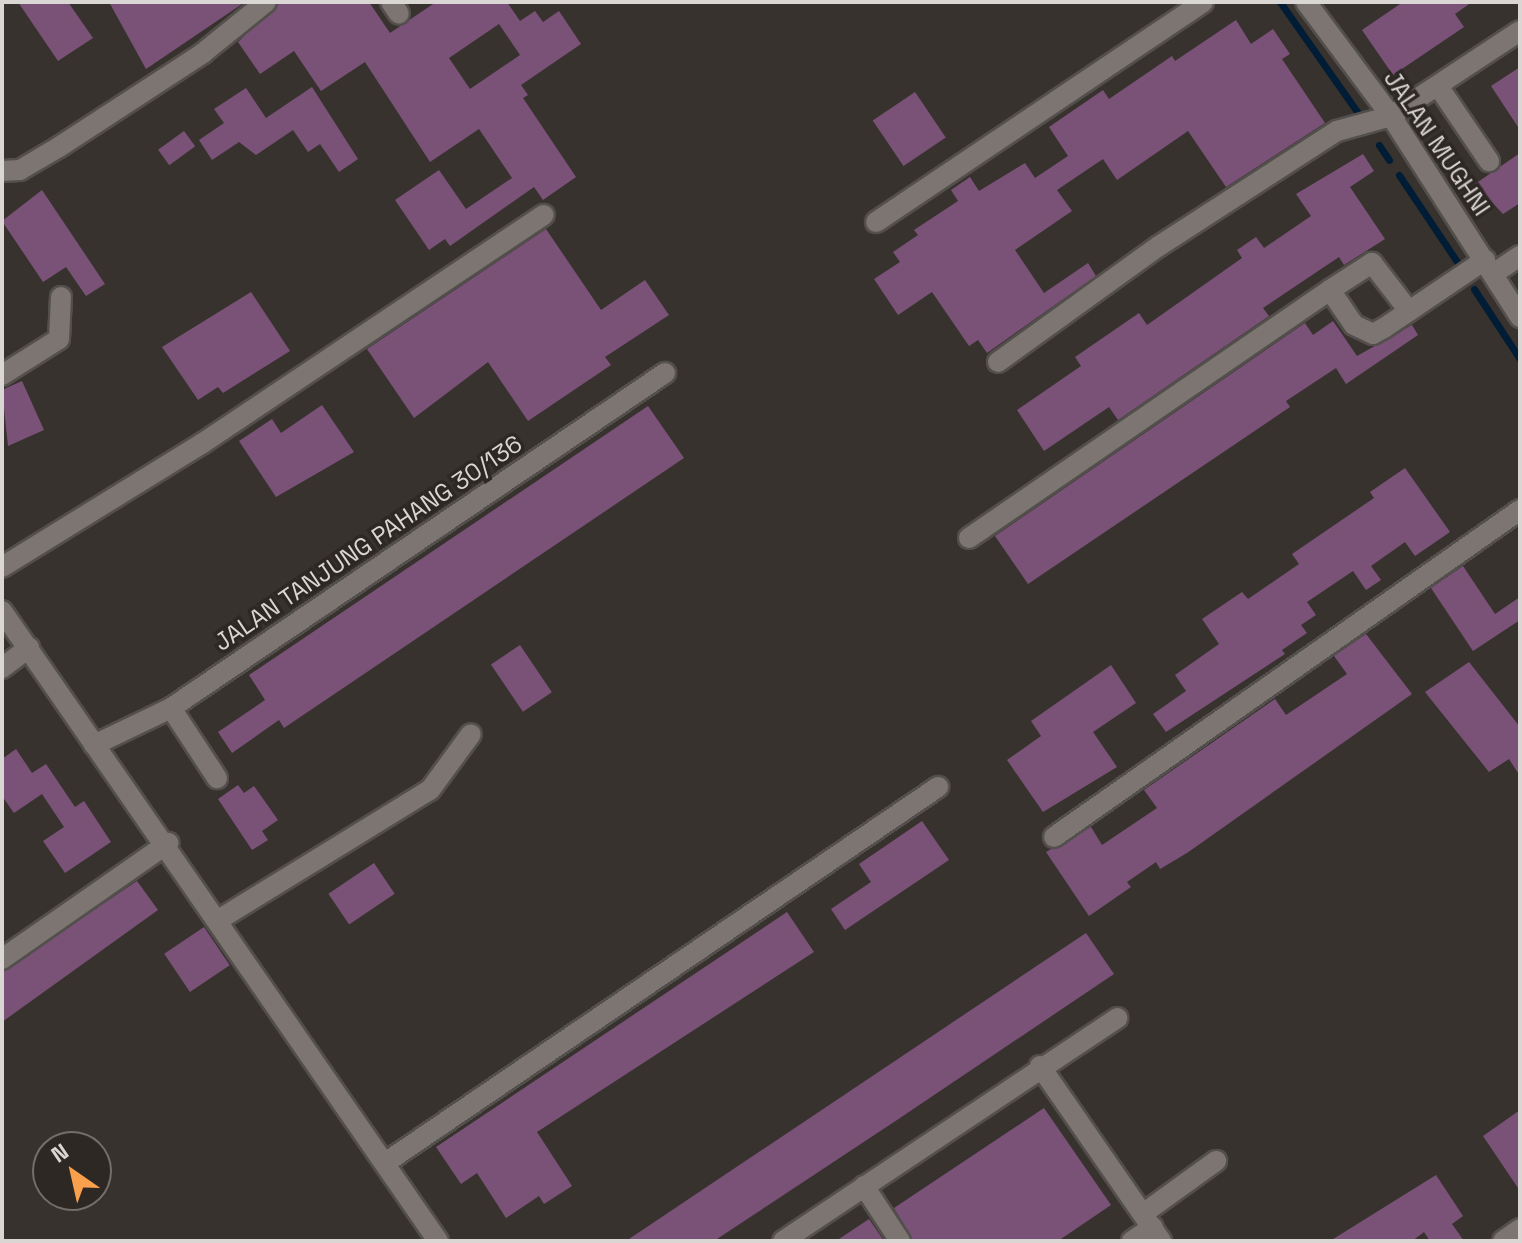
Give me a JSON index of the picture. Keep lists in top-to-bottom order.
{
  "streets": {
    "street": ["JALAN MUGHNI", "JALAN TANJUNG PAHANG 30/136"]
  },
  "north": "top left"
}
